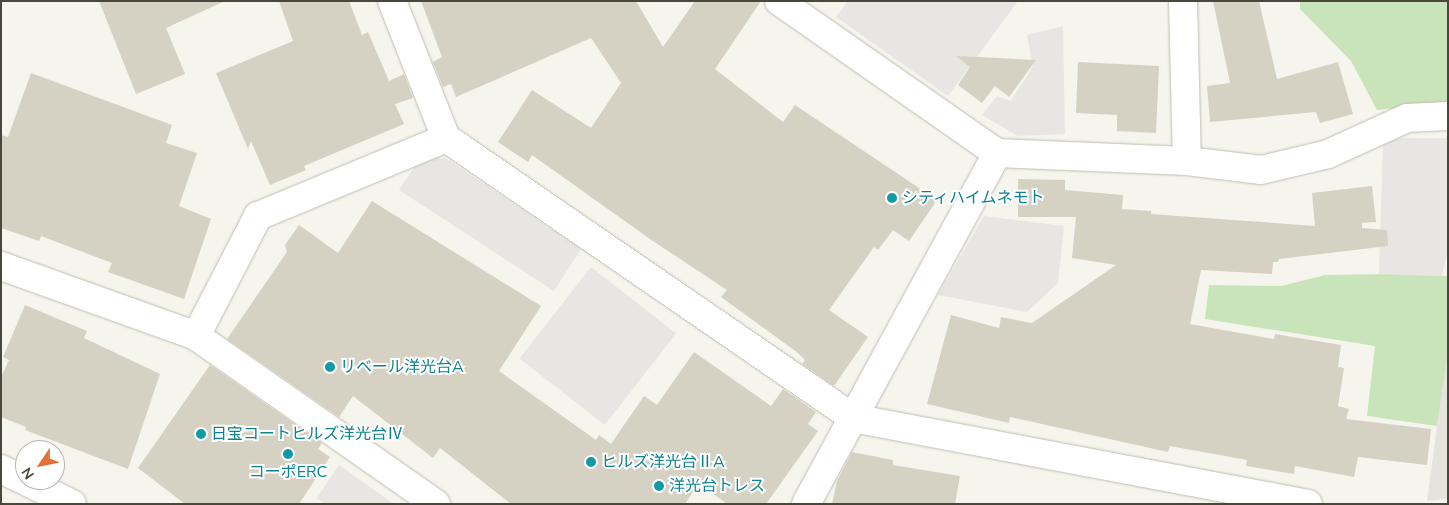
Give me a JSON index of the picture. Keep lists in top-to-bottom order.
{
  "places": [
    "シティハイムネモト",
    "リベール洋光台A",
    "日宝コートヒルズ洋光台Ⅳ",
    "コーポERC",
    "ヒルズ洋光台ⅡA",
    "洋光台トレス"
  ],
  "north": "bottom left"
}
